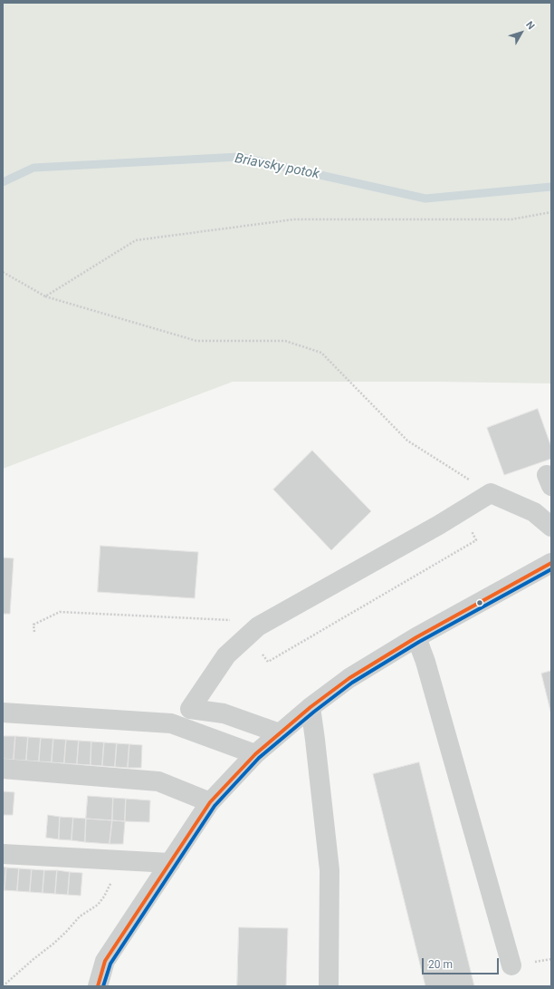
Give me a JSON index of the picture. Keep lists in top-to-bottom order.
{
  "water": ["Briavsky potok"],
  "scale_bar": "20 m",
  "north": "top right"
}
